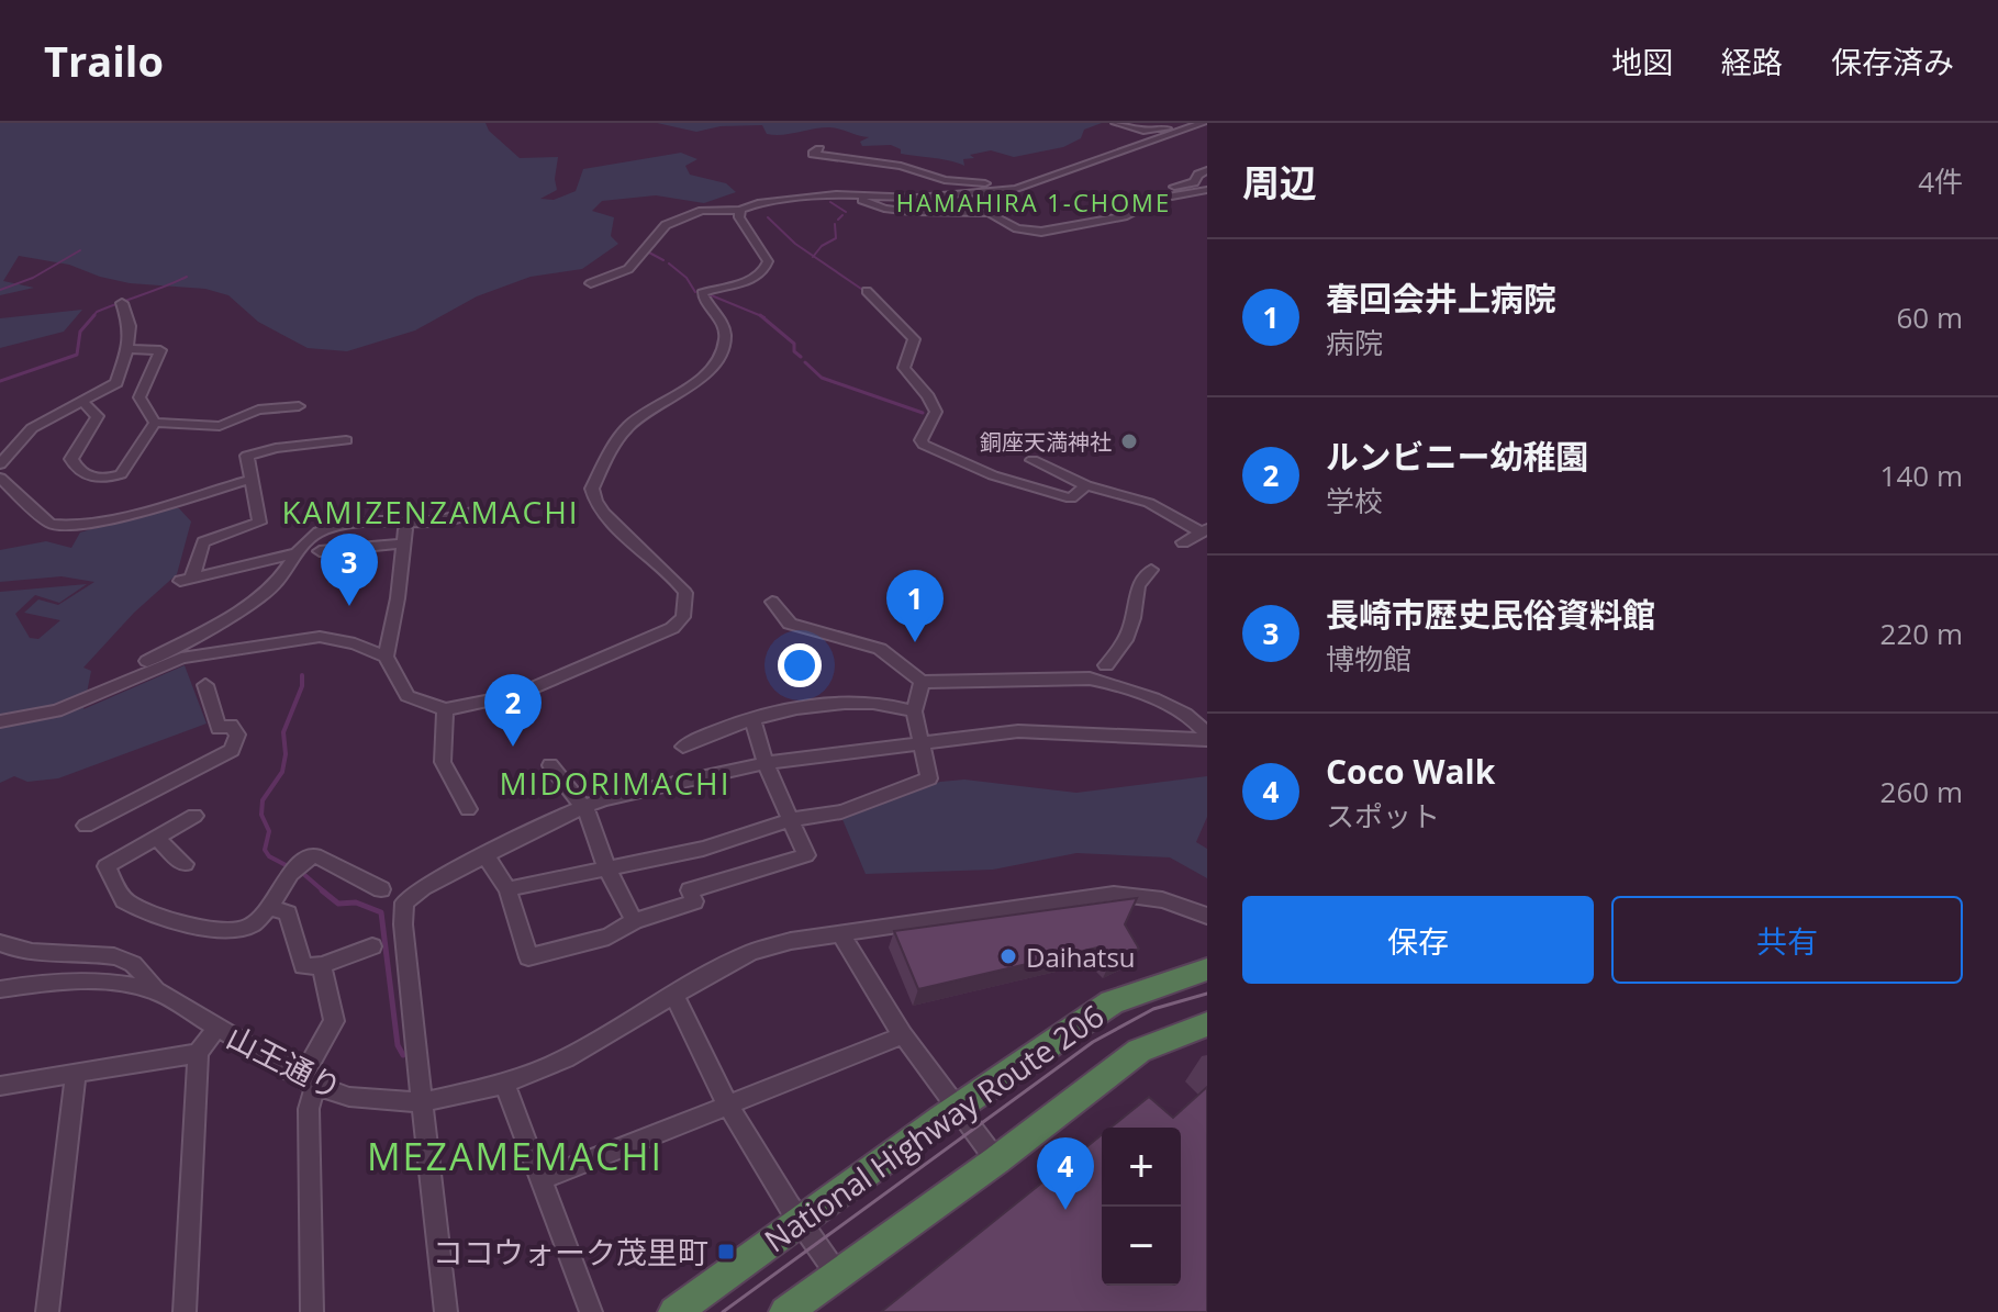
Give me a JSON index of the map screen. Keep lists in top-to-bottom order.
{
  "streets": {
    "highway": ["National Highway Route 206"],
    "street": ["山王通り"]
  },
  "districts": [
    "HAMAHIRA 1-CHOME",
    "KAMIZENZAMACHI",
    "MIDORIMACHI",
    "MEZAMEMACHI"
  ],
  "places": {
    "other": ["銅座天満神社", "Daihatsu"],
    "transit": ["ココウォーク茂里町"]
  },
  "page": {
    "header": "Trailo",
    "nav": ["地図", "経路", "保存済み"],
    "heading": ["周辺", "4件"],
    "list": [
      {
        "mark": "1",
        "name": "春回会井上病院",
        "note": "病院",
        "value": "60 m"
      },
      {
        "mark": "2",
        "name": "ルンビニー幼稚園",
        "note": "学校",
        "value": "140 m"
      },
      {
        "mark": "3",
        "name": "長崎市歴史民俗資料館",
        "note": "博物館",
        "value": "220 m"
      },
      {
        "mark": "4",
        "name": "Coco Walk",
        "note": "スポット",
        "value": "260 m"
      }
    ],
    "pins": [
      "3",
      "1",
      "2",
      "4"
    ],
    "buttons": ["保存", "共有"],
    "map_buttons": ["+", "−"]
  }
}
